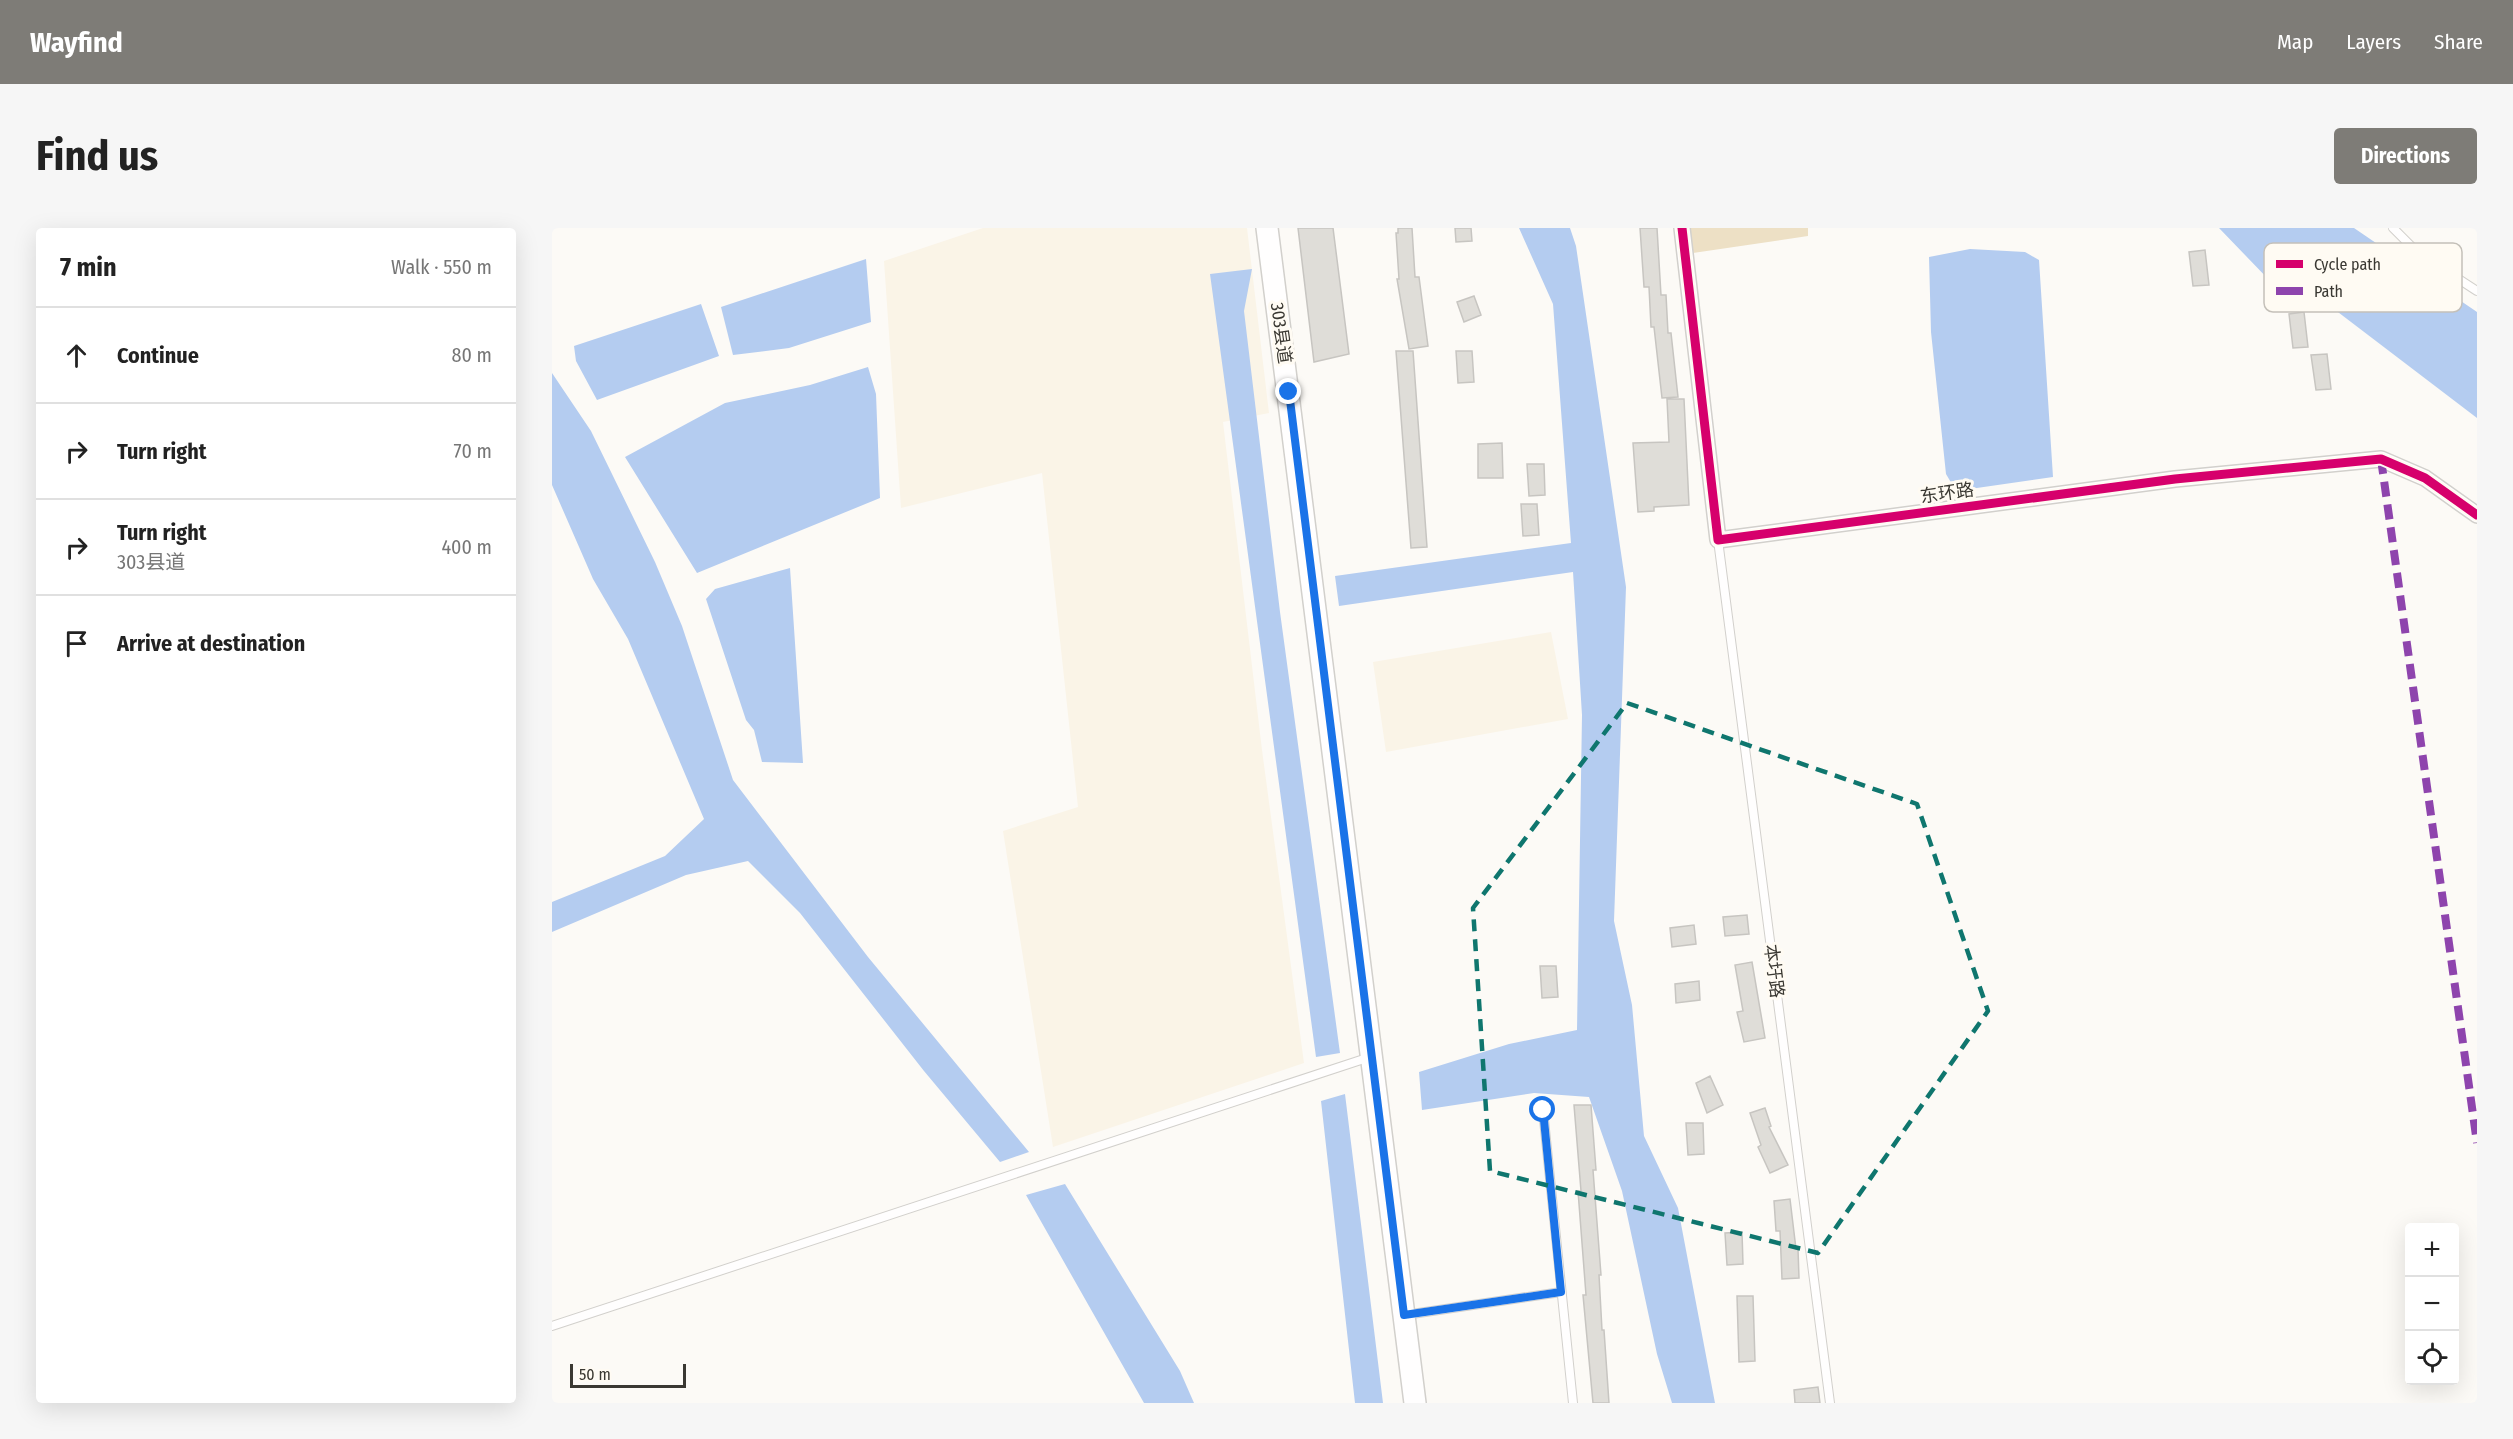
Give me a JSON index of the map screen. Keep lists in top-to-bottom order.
{
  "streets": {
    "main road": ["303县道"],
    "street": ["东环路"],
    "lane": ["本圩路"]
  },
  "crossings": [
    ["东环路", "本圩路"]
  ],
  "legend": ["Cycle path", "Path"],
  "scale_bar": "50 m",
  "page": {
    "header": "Wayfind",
    "nav": ["Map", "Layers", "Share"],
    "buttons": "Directions",
    "title": "Find us",
    "heading": ["7 min", "Walk · 550 m"],
    "list": [
      ["Continue", "80 m"],
      ["Turn right", "70 m"],
      ["Turn right", "303县道", "400 m"],
      "Arrive at destination"
    ],
    "map_buttons": ["+", "−"],
    "scale": "50 m"
  }
}
